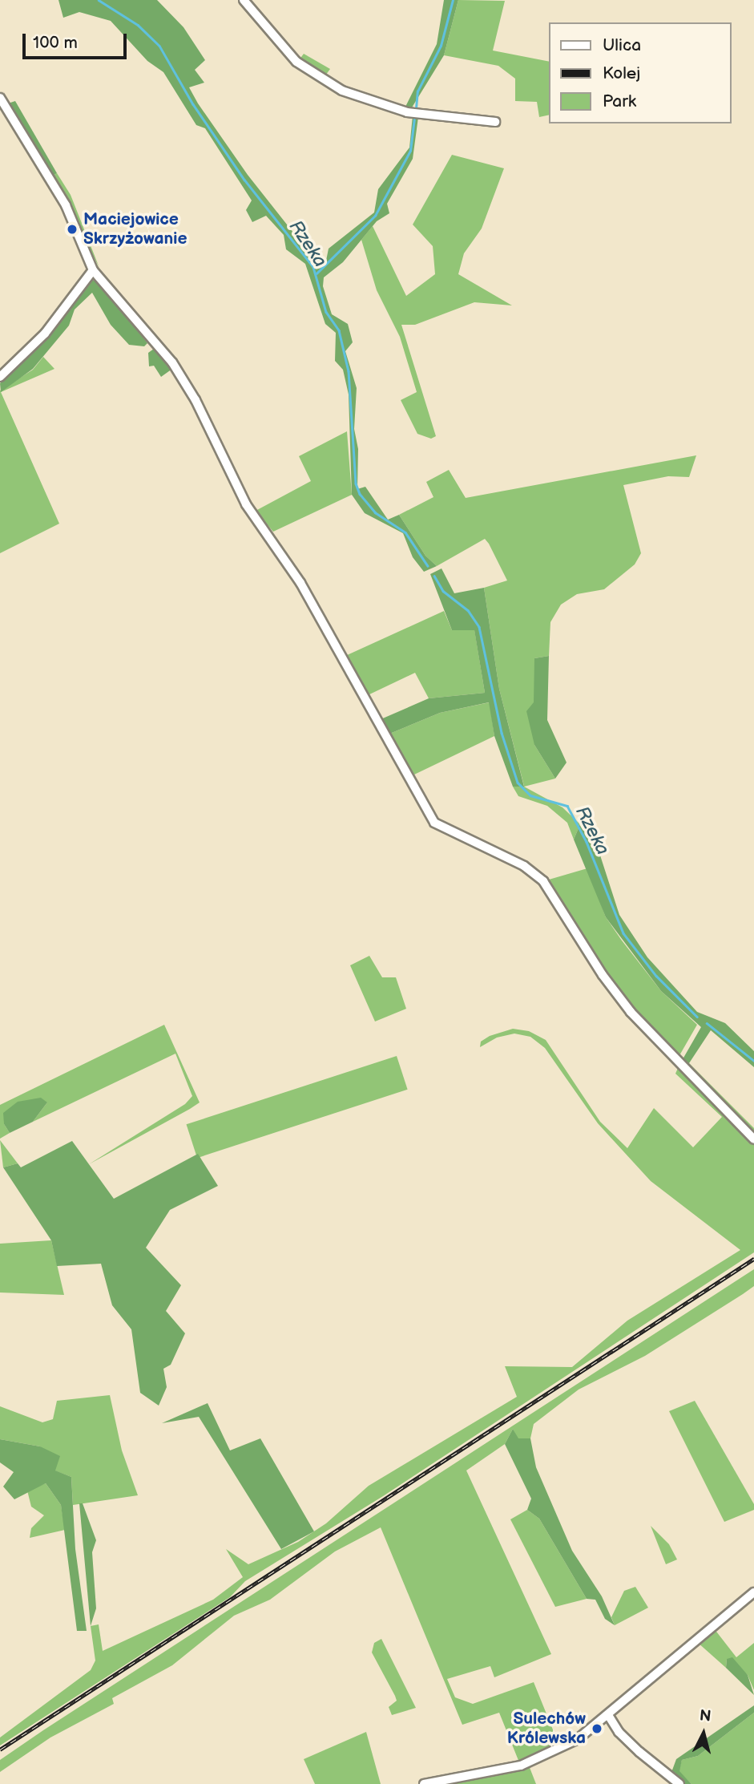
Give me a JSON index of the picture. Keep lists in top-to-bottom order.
{
  "water": ["Rzeka"],
  "places": ["Maciejowice Skrzyżowanie", "Sulechów Królewska"],
  "legend": ["Ulica", "Kolej", "Park"],
  "scale_bar": "100 m",
  "north": "top"
}
